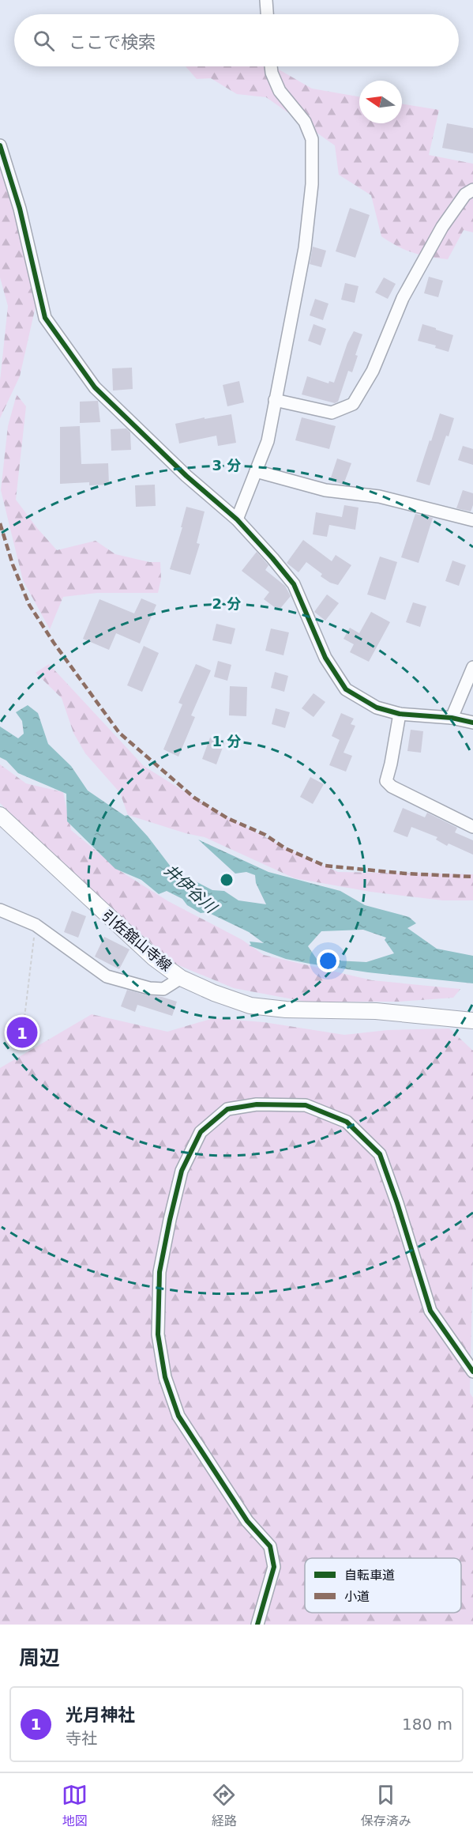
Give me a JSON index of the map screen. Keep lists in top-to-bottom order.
{
  "streets": {
    "main road": ["引佐舘山寺線"]
  },
  "water": ["井伊谷川"],
  "legend": ["自転車道", "小道"],
  "north": "left",
  "page": {
    "search": "ここで検索",
    "pins": "1",
    "heading": "周辺",
    "list": [
      {
        "mark": "1",
        "name": "光月神社",
        "note": "寺社",
        "value": "180 m"
      }
    ],
    "nav": ["地図", "経路", "保存済み"]
  },
  "rings": ["3 分", "2 分", "1 分"]
}
